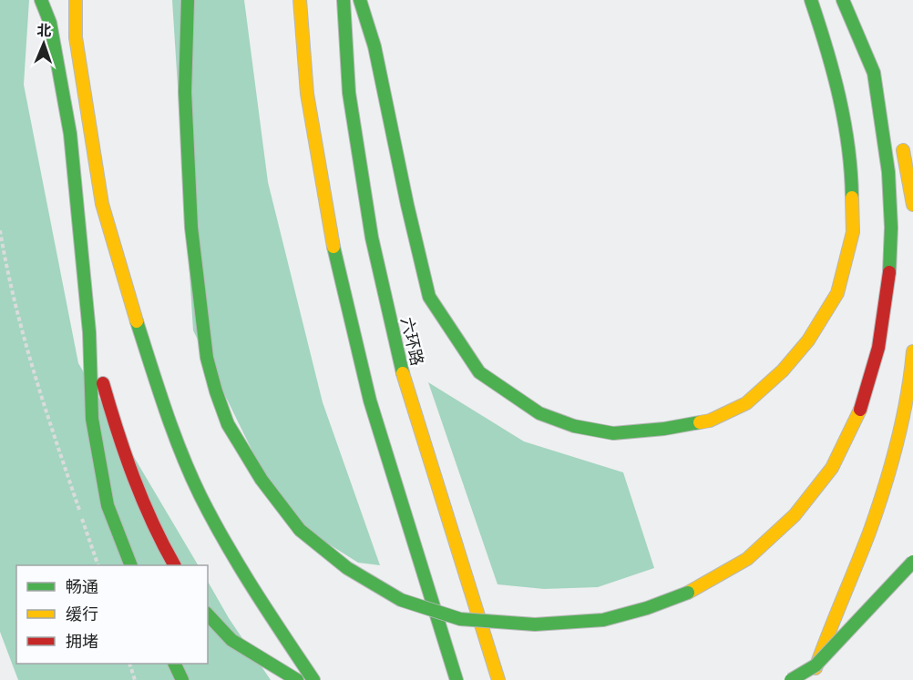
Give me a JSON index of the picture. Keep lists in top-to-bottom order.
{
  "streets": {
    "highway": ["六环路"]
  },
  "legend": ["畅通", "缓行", "拥堵"],
  "north": "top"
}
